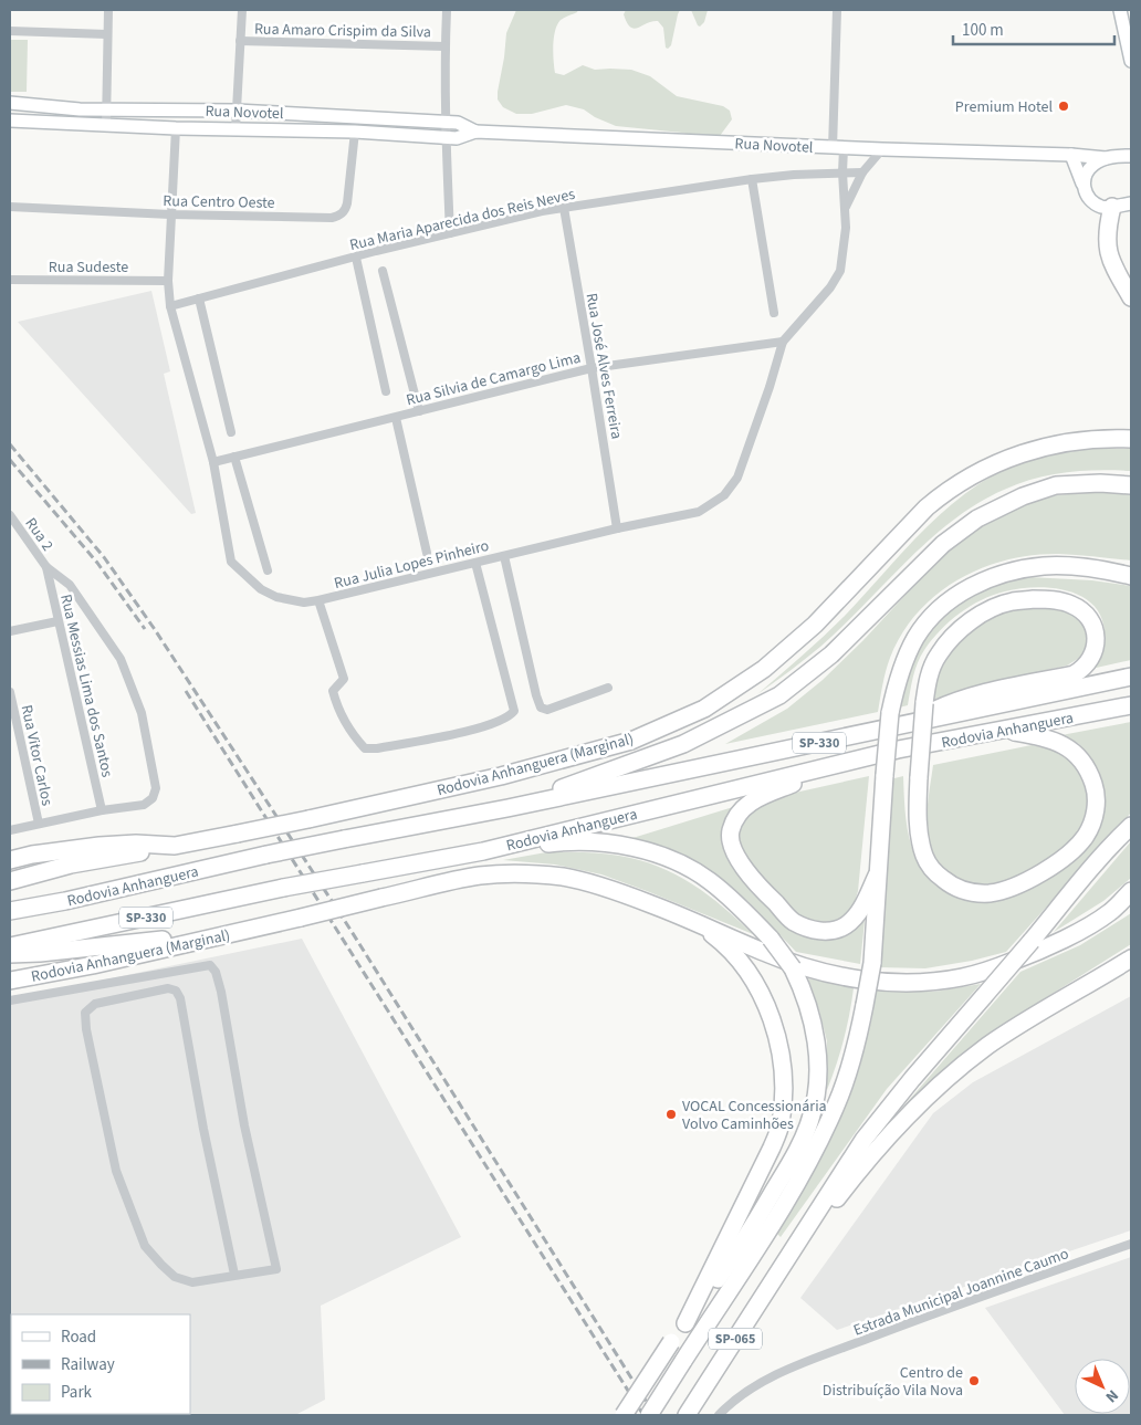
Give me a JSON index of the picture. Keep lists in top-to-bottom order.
{
  "streets": {
    "highway": [
      "Rodovia Anhanguera",
      "SP-330",
      "Rodovia Anhanguera (Marginal)",
      "SP-065"
    ],
    "street": [
      "Rua Amaro Crispim da Silva",
      "Rua Novotel",
      "Rua Centro Oeste",
      "Rua Maria Aparecida dos Reis Neves",
      "Rua Sudeste",
      "Rua José Alves Ferreira",
      "Rua Silvia de Camargo Lima",
      "Rua 2",
      "Rua Julia Lopes Pinheiro",
      "Rua Messias Lima dos Santos",
      "Rua Vitor Carlos",
      "Estrada Municipal Joannine Caumo"
    ]
  },
  "crossings": [
    ["Rua Novotel", "Rua Centro Oeste"],
    ["Rua Novotel", "Rua Julia Lopes Pinheiro"],
    ["Rua Centro Oeste", "Rua Julia Lopes Pinheiro"],
    ["Rua Maria Aparecida dos Reis Neves", "Rua José Alves Ferreira"],
    ["Rua Maria Aparecida dos Reis Neves", "Rua Julia Lopes Pinheiro"],
    ["Rua Sudeste", "Rua Julia Lopes Pinheiro"],
    ["Rua José Alves Ferreira", "Rua Silvia de Camargo Lima"],
    ["Rua José Alves Ferreira", "Rua Julia Lopes Pinheiro"],
    ["Rua Silvia de Camargo Lima", "Rua Julia Lopes Pinheiro"],
    ["Rua 2", "Rua Messias Lima dos Santos"]
  ],
  "places": ["Premium Hotel", "VOCAL Concessionária Volvo Caminhões", "Centro de Distribuíção Vila Nova"],
  "legend": ["Road", "Railway", "Park"],
  "scale_bar": "100 m",
  "north": "bottom right"
}
